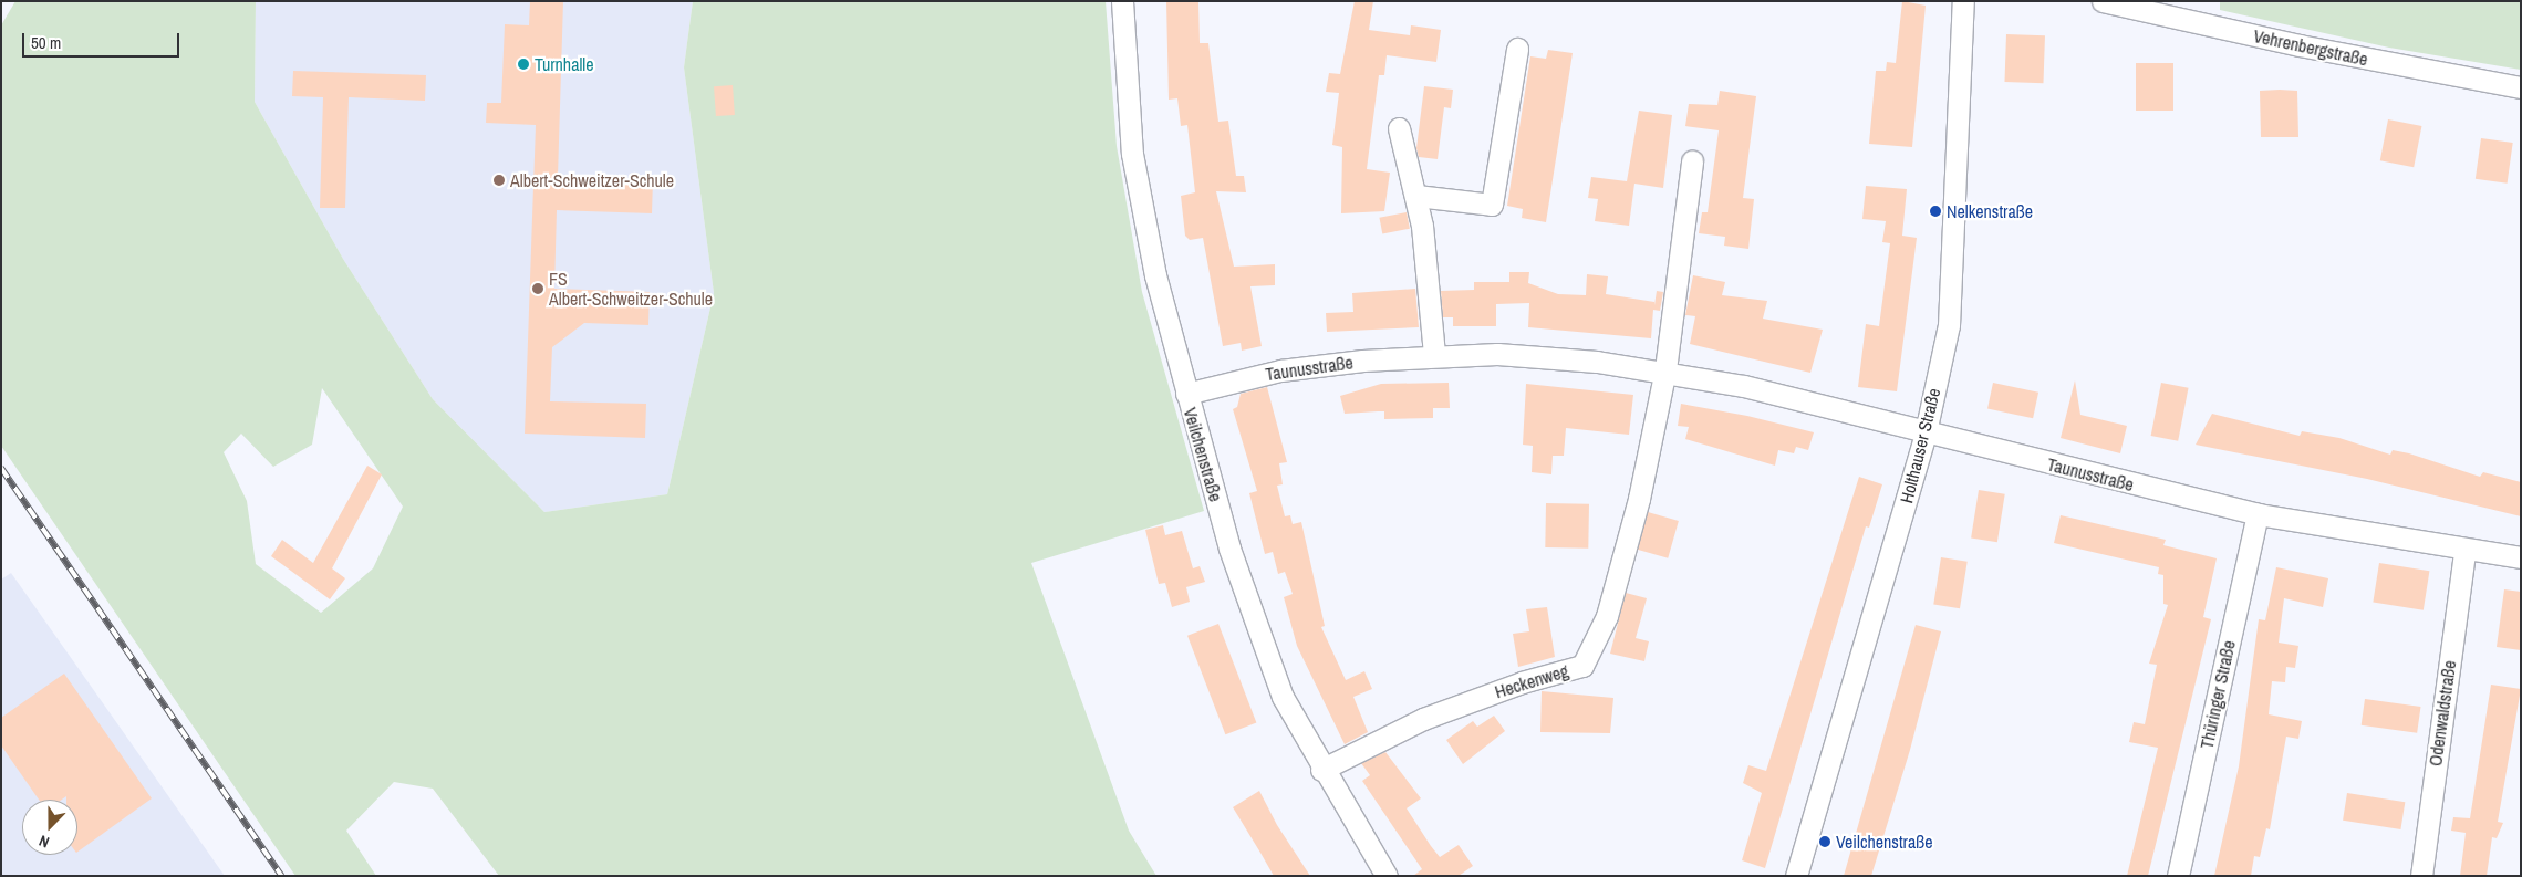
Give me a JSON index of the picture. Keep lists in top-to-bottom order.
{
  "streets": {
    "street": [
      "Vehrenbergstraße",
      "Taunusstraße",
      "Holthauser Straße",
      "Veilchenstraße",
      "Heckenweg",
      "Thüringer Straße",
      "Odenwaldstraße"
    ]
  },
  "crossings": [
    ["Taunusstraße", "Holthauser Straße"],
    ["Taunusstraße", "Veilchenstraße"],
    ["Taunusstraße", "Heckenweg"],
    ["Taunusstraße", "Thüringer Straße"],
    ["Taunusstraße", "Odenwaldstraße"],
    ["Veilchenstraße", "Heckenweg"]
  ],
  "places": [
    "Turnhalle",
    "Albert-Schweitzer-Schule",
    "Nelkenstraße",
    "FS Albert-Schweitzer-Schule",
    "Veilchenstraße"
  ],
  "scale_bar": "50 m",
  "north": "bottom"
}
